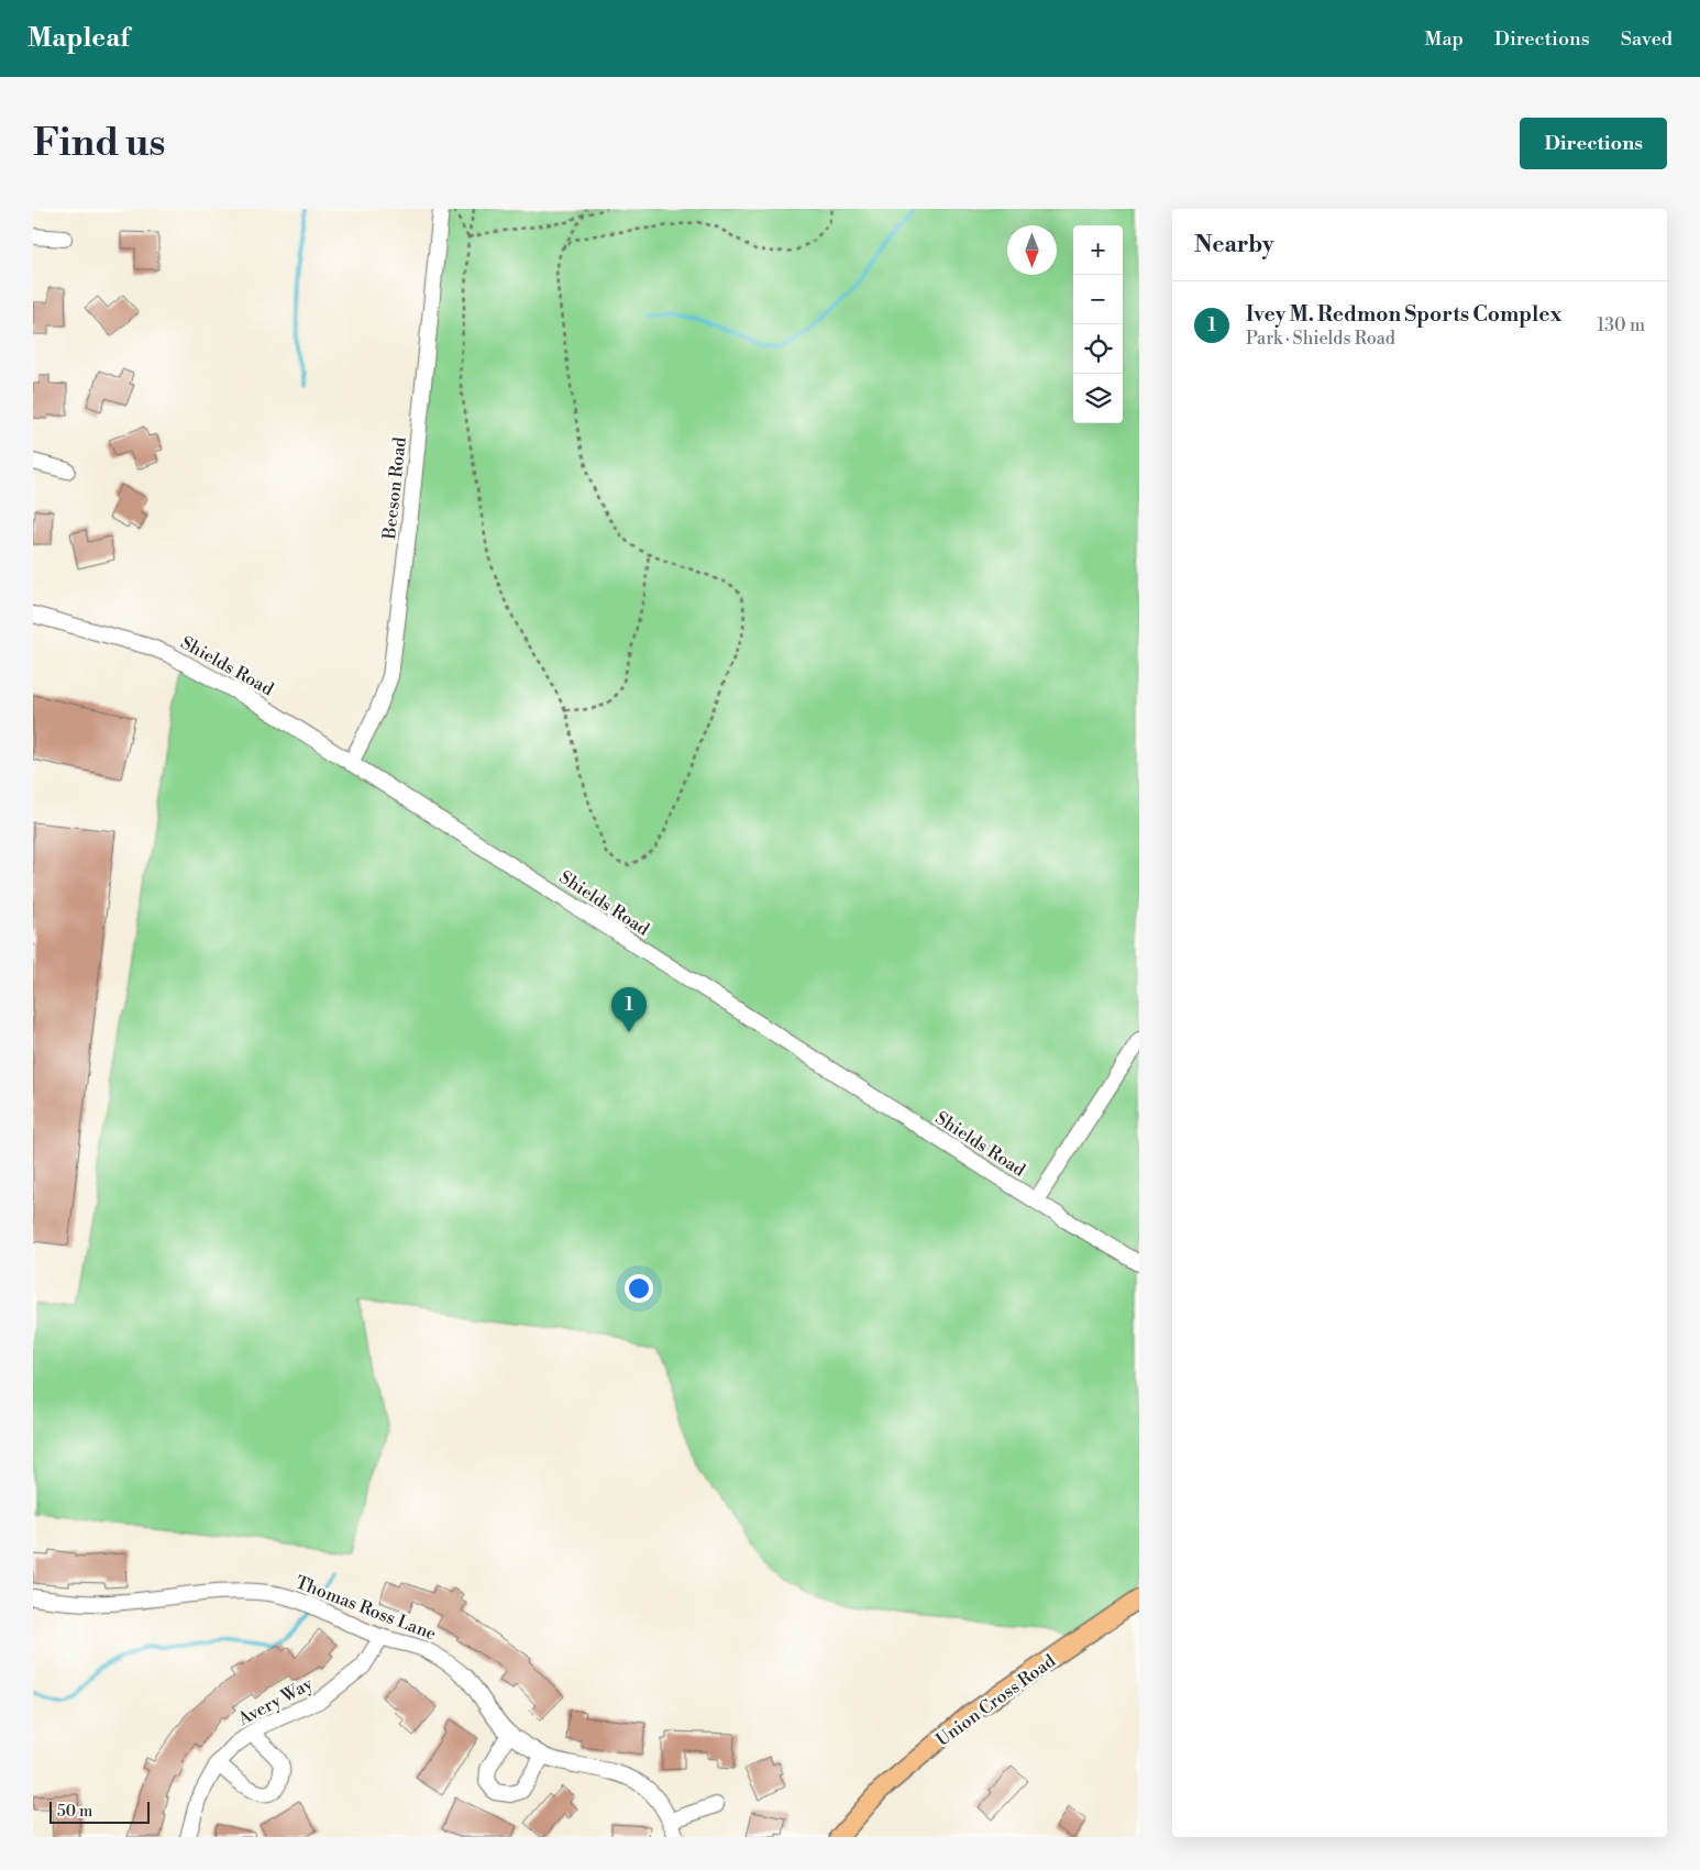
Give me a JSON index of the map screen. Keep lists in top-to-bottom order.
{
  "streets": {
    "main road": ["Union Cross Road"],
    "street": [
      "Beeson Road",
      "Shields Road",
      "Thomas Ross Lane",
      "Avery Way"
    ]
  },
  "crossings": [
    ["Beeson Road", "Shields Road"],
    ["Thomas Ross Lane", "Avery Way"]
  ],
  "scale_bar": "50 m",
  "north": "bottom",
  "page": {
    "header": "Mapleaf",
    "nav": ["Map", "Directions", "Saved"],
    "buttons": "Directions",
    "title": "Find us",
    "heading": "Nearby",
    "map_buttons": ["+", "−"],
    "list": [
      {
        "mark": "1",
        "name": "Ivey M. Redmon Sports Complex",
        "note": "Park · Shields Road",
        "value": "130 m"
      }
    ],
    "pins": "1",
    "scale": "50 m"
  }
}
